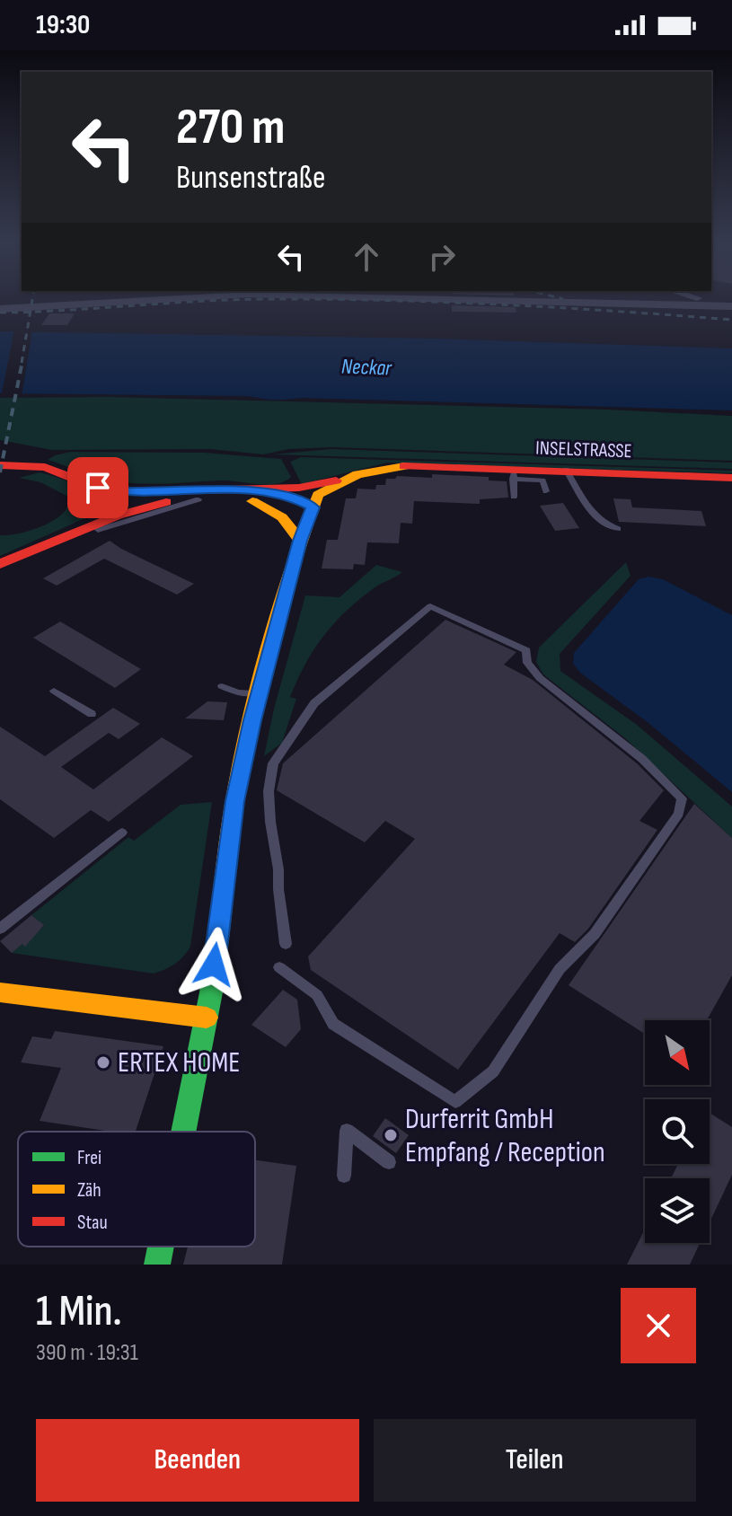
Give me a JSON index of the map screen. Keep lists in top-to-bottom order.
{
  "streets": {
    "street": ["INSELSTRASSE"]
  },
  "water": ["Neckar"],
  "places": ["ERTEX HOME", "Durferrit GmbH Empfang / Reception"],
  "legend": ["Frei", "Zäh", "Stau"],
  "north": "bottom right",
  "page": {
    "status": "19:30",
    "turn": ["270 m", "Bunsenstraße"],
    "heading": ["1 Min.", "390 m · 19:31"],
    "buttons": ["Beenden", "Teilen"]
  }
}
